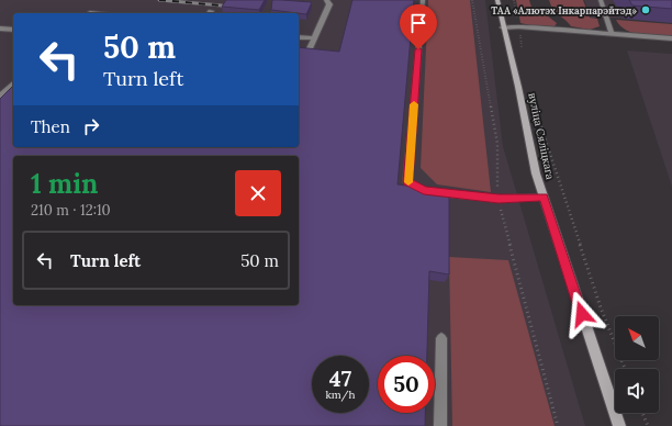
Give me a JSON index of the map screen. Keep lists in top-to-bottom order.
{
  "streets": {
    "main road": ["вуліца Сяліцкага"]
  },
  "places": ["ТАА «Алютэх Інкарпарэйтэд»"],
  "north": "top left",
  "page": {
    "turn": ["50 m", "Turn left"],
    "then": "Then",
    "heading": ["1 min", "210 m · 12:10"],
    "list": [
      {
        "name": "Turn left",
        "value": "50 m"
      }
    ],
    "speed": "47 km/h",
    "limit": "50"
  }
}
